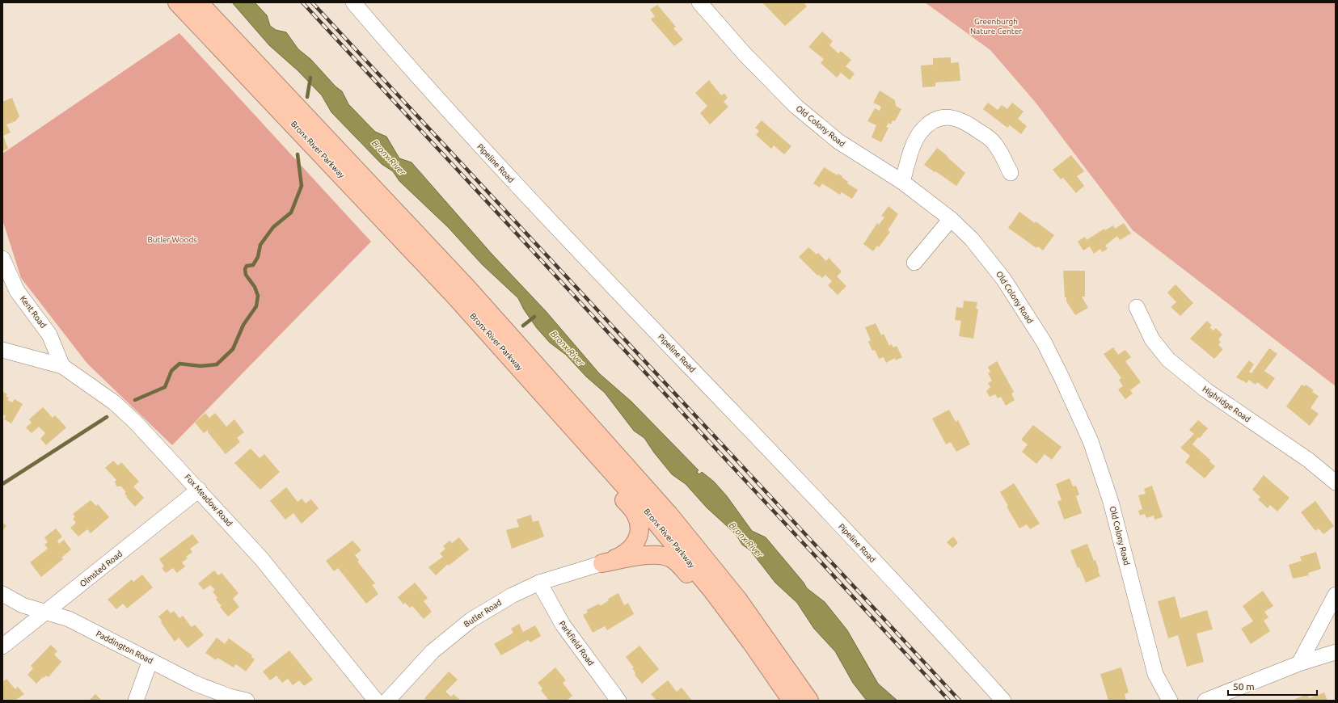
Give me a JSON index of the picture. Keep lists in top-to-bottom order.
{
  "streets": {
    "highway": ["Bronx River Parkway"],
    "street": [
      "Old Colony Road",
      "Pipeline Road",
      "Kent Road",
      "Highridge Road",
      "Fox Meadow Road",
      "Olmsted Road",
      "Butler Road",
      "Parkfield Road",
      "Paddington Road"
    ]
  },
  "crossings": [
    ["Kent Road", "Fox Meadow Road"],
    ["Fox Meadow Road", "Olmsted Road"],
    ["Olmsted Road", "Paddington Road"],
    ["Butler Road", "Parkfield Road"]
  ],
  "water": ["Bronx River"],
  "parks": ["Greenburgh Nature Center", "Butler Woods"],
  "scale_bar": "50 m"
}
